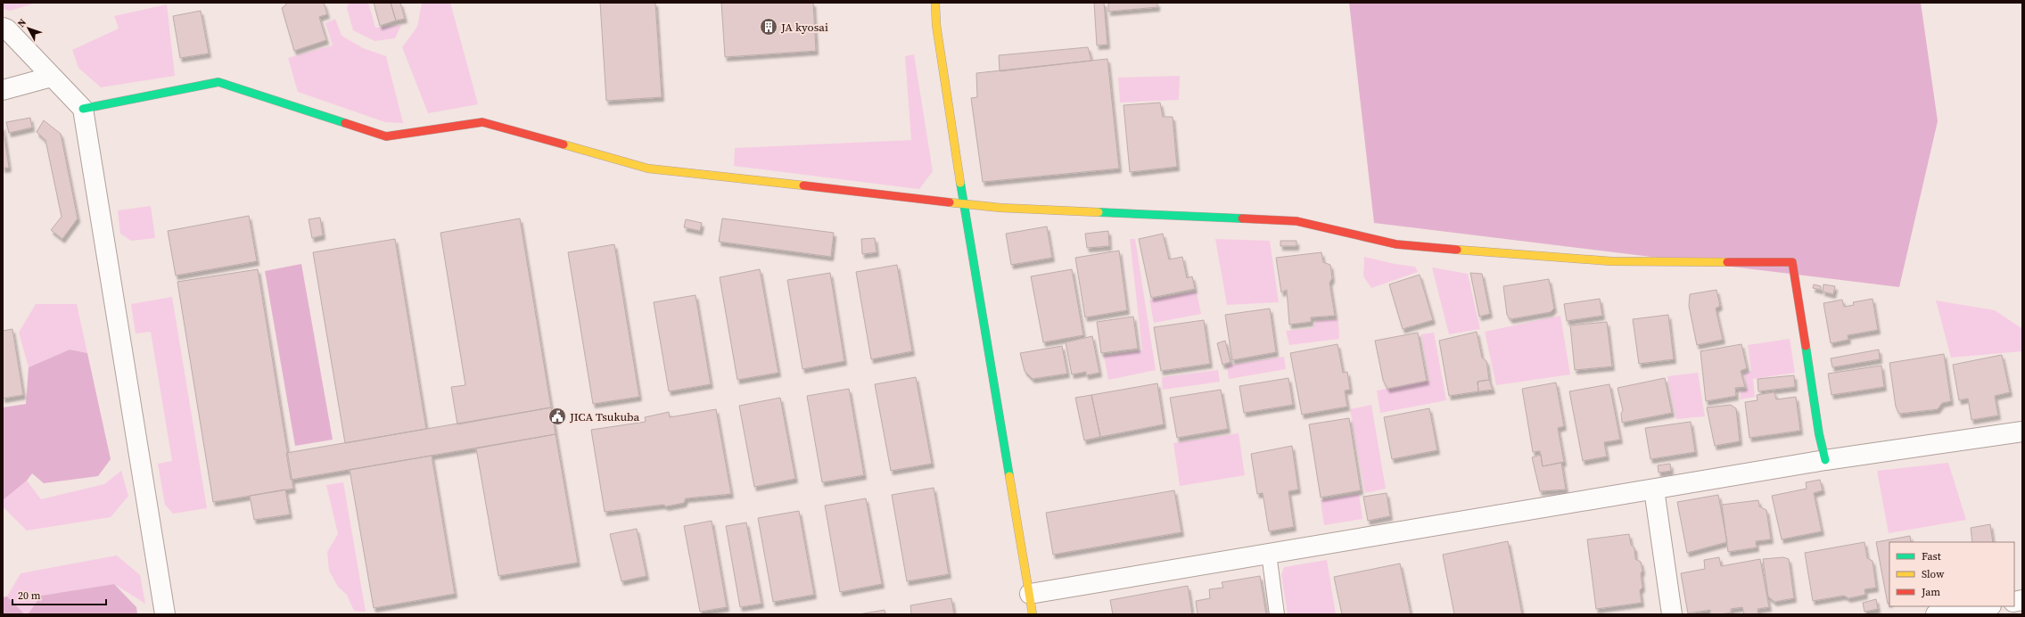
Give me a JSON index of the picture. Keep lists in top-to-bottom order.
{
  "places": {
    "building": ["JA kyosai"],
    "public building": ["JICA Tsukuba"]
  },
  "legend": ["Fast", "Slow", "Jam"],
  "scale_bar": "20 m",
  "north": "top left"
}
